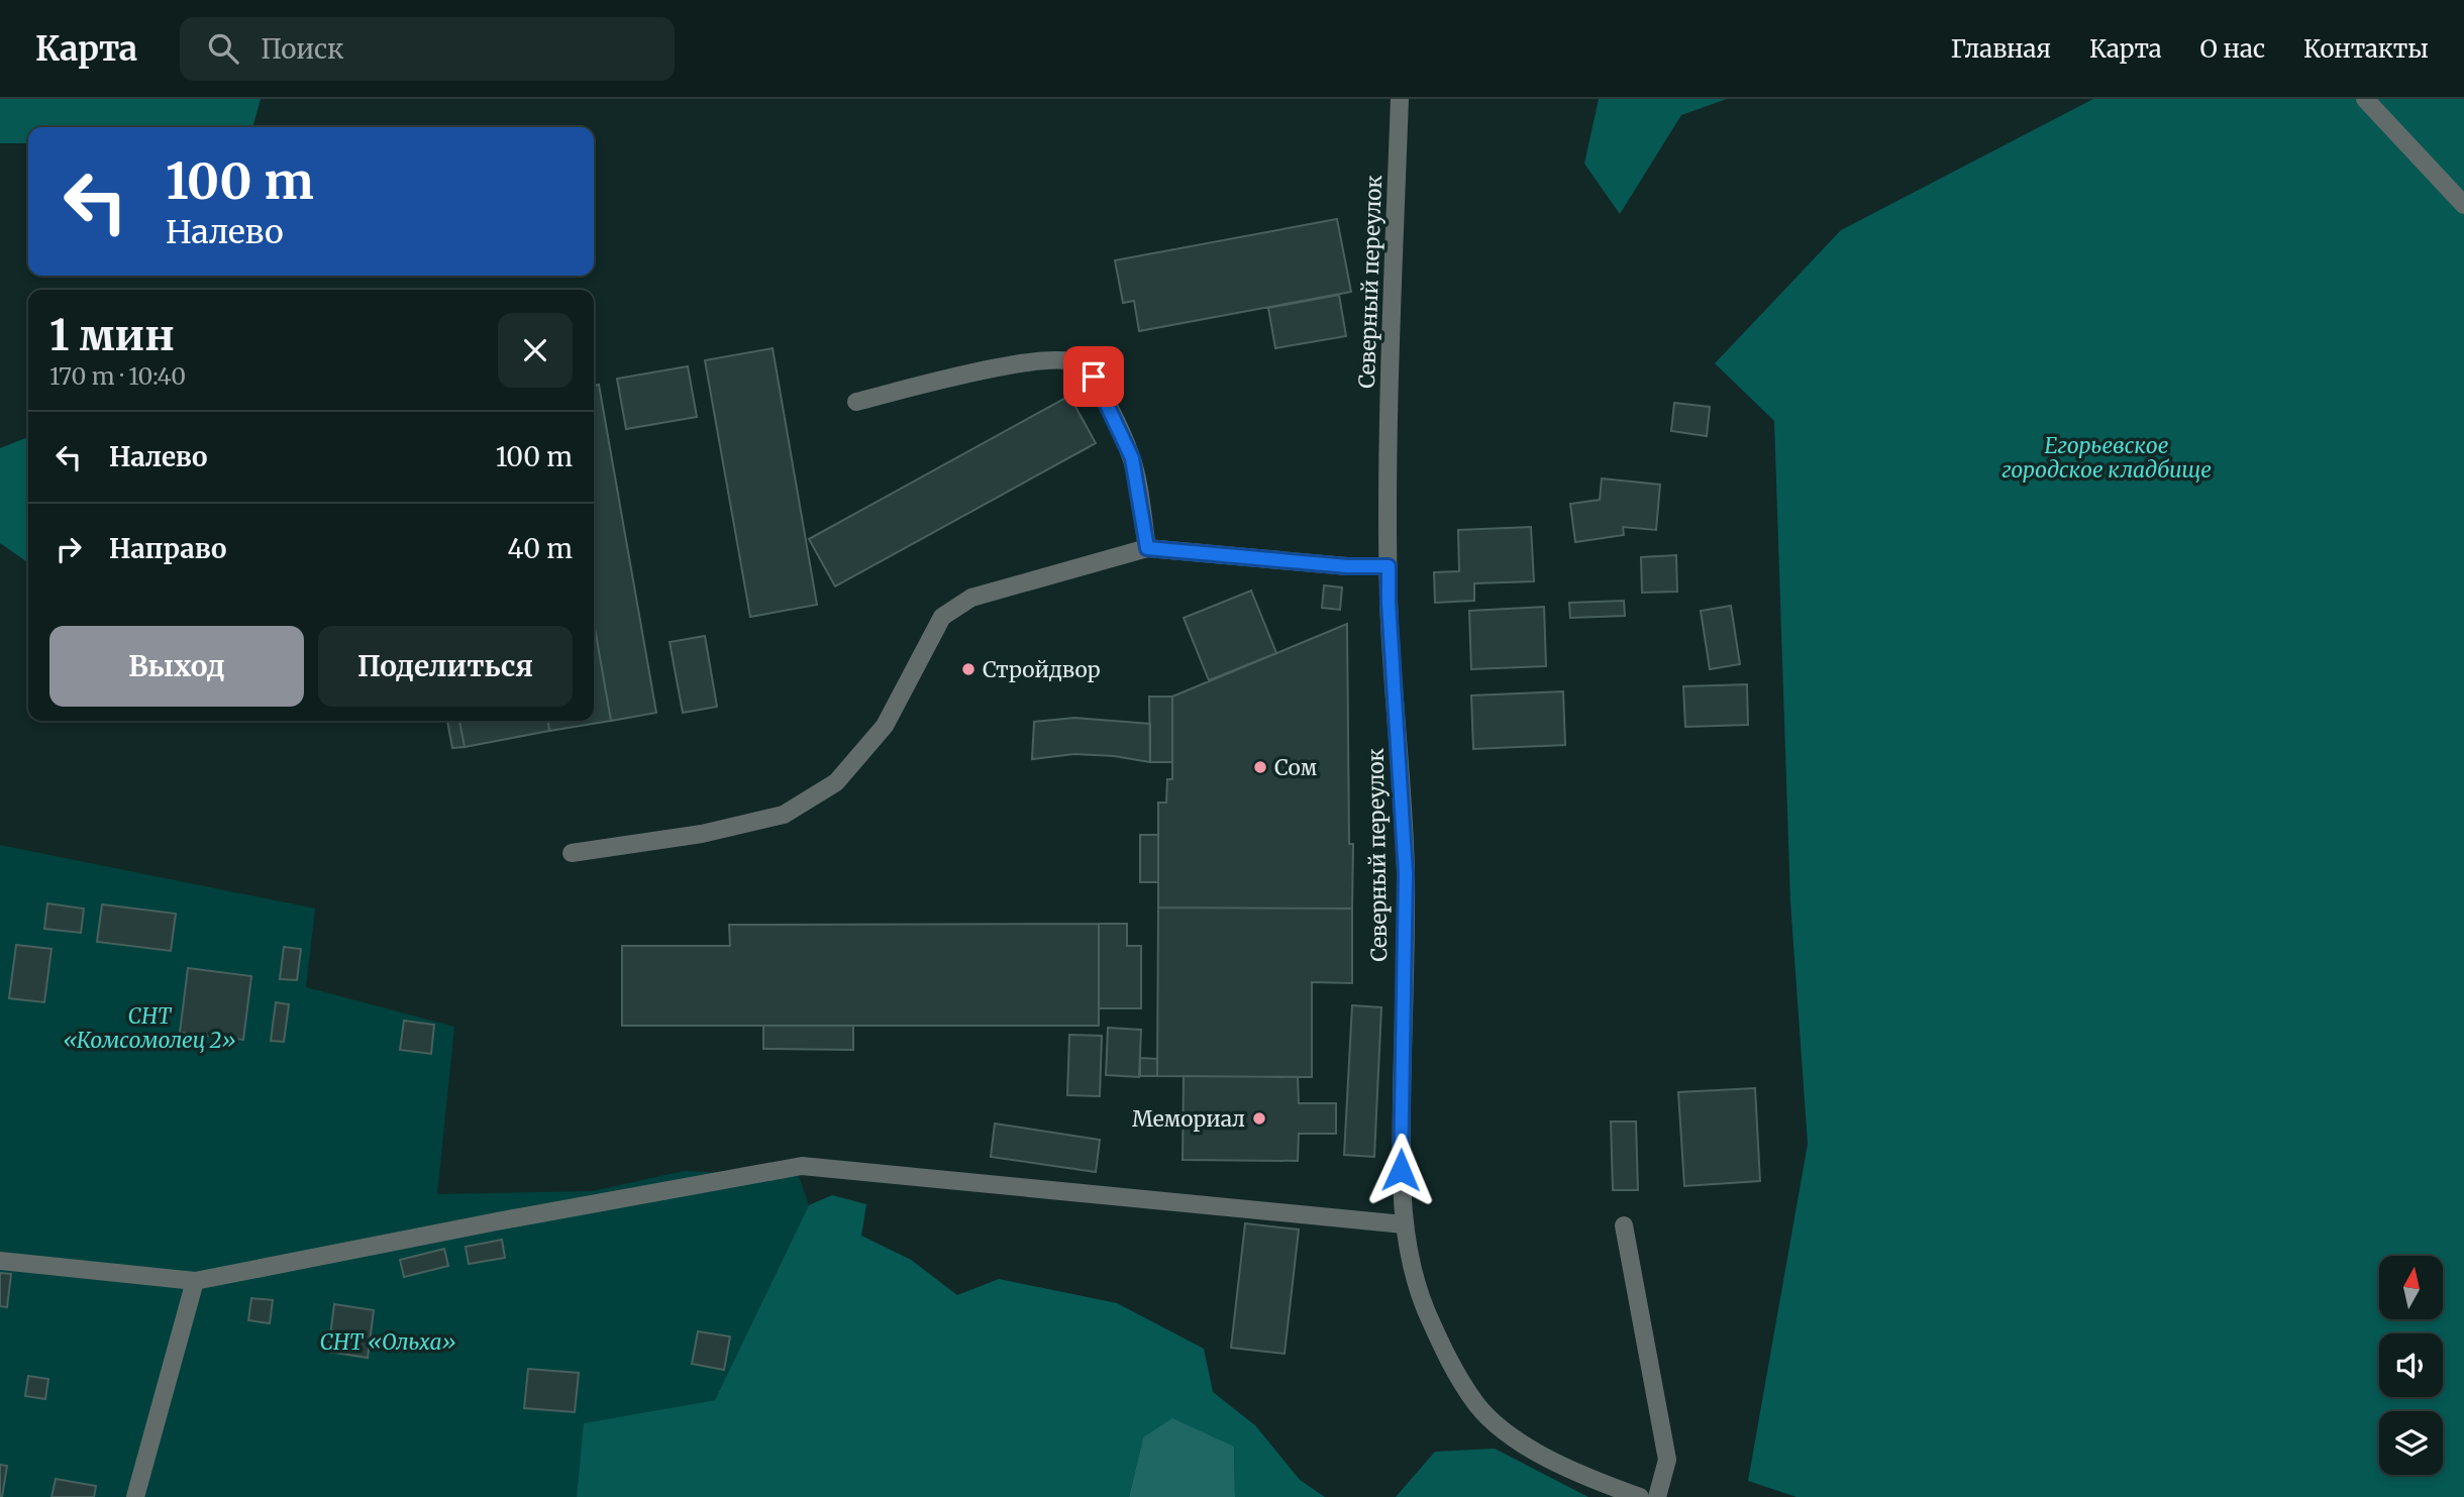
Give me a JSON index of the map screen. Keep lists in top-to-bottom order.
{
  "streets": {
    "street": ["Северный переулок"]
  },
  "parks": ["Егорьевское городское кладбище", "СНТ «Комсомолец 2»", "СНТ «Ольха»"],
  "places": ["Стройдвор", "Сом", "Мемориал"],
  "north": "top",
  "page": {
    "header": "Карта",
    "search": "Поиск",
    "nav": [
      "Главная",
      "Карта",
      "О нас",
      "Контакты"
    ],
    "turn": ["100 m", "Налево"],
    "heading": ["1 мин", "170 m · 10:40"],
    "list": [
      {
        "name": "Налево",
        "value": "100 m"
      },
      {
        "name": "Направо",
        "value": "40 m"
      }
    ],
    "buttons": ["Выход", "Поделиться"]
  }
}
